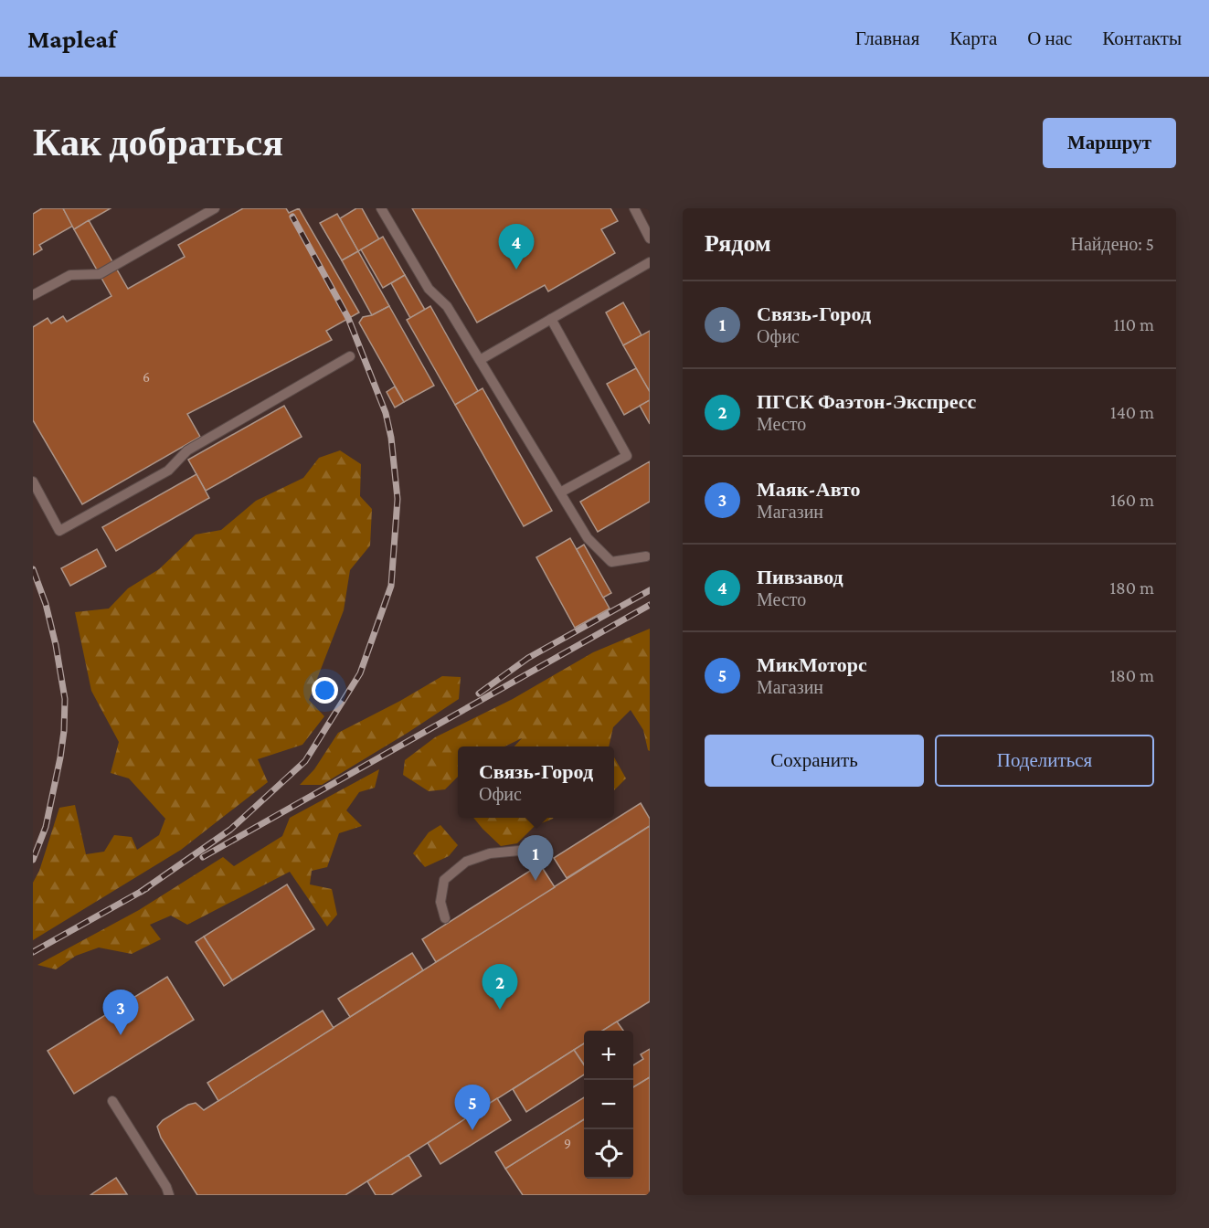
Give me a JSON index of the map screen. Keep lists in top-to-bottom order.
{
  "house_numbers": ["6", "9"],
  "page": {
    "header": "Mapleaf",
    "nav": [
      "Главная",
      "Карта",
      "О нас",
      "Контакты"
    ],
    "buttons": [
      "Маршрут",
      ["Сохранить", "Поделиться"]
    ],
    "title": "Как добраться",
    "heading": ["Рядом", "Найдено: 5"],
    "pins": [
      "4",
      "1",
      "2",
      "3",
      "5"
    ],
    "list": [
      {
        "mark": "1",
        "name": "Связь-Город",
        "note": "Офис",
        "value": "110 m"
      },
      {
        "mark": "2",
        "name": "ПГСК Фаэтон-Экспресс",
        "note": "Место",
        "value": "140 m"
      },
      {
        "mark": "3",
        "name": "Маяк-Авто",
        "note": "Магазин",
        "value": "160 m"
      },
      {
        "mark": "4",
        "name": "Пивзавод",
        "note": "Место",
        "value": "180 m"
      },
      {
        "mark": "5",
        "name": "МикМоторс",
        "note": "Магазин",
        "value": "180 m"
      }
    ],
    "popup": ["Связь-Город", "Офис"],
    "map_buttons": ["+", "−"]
  }
}
